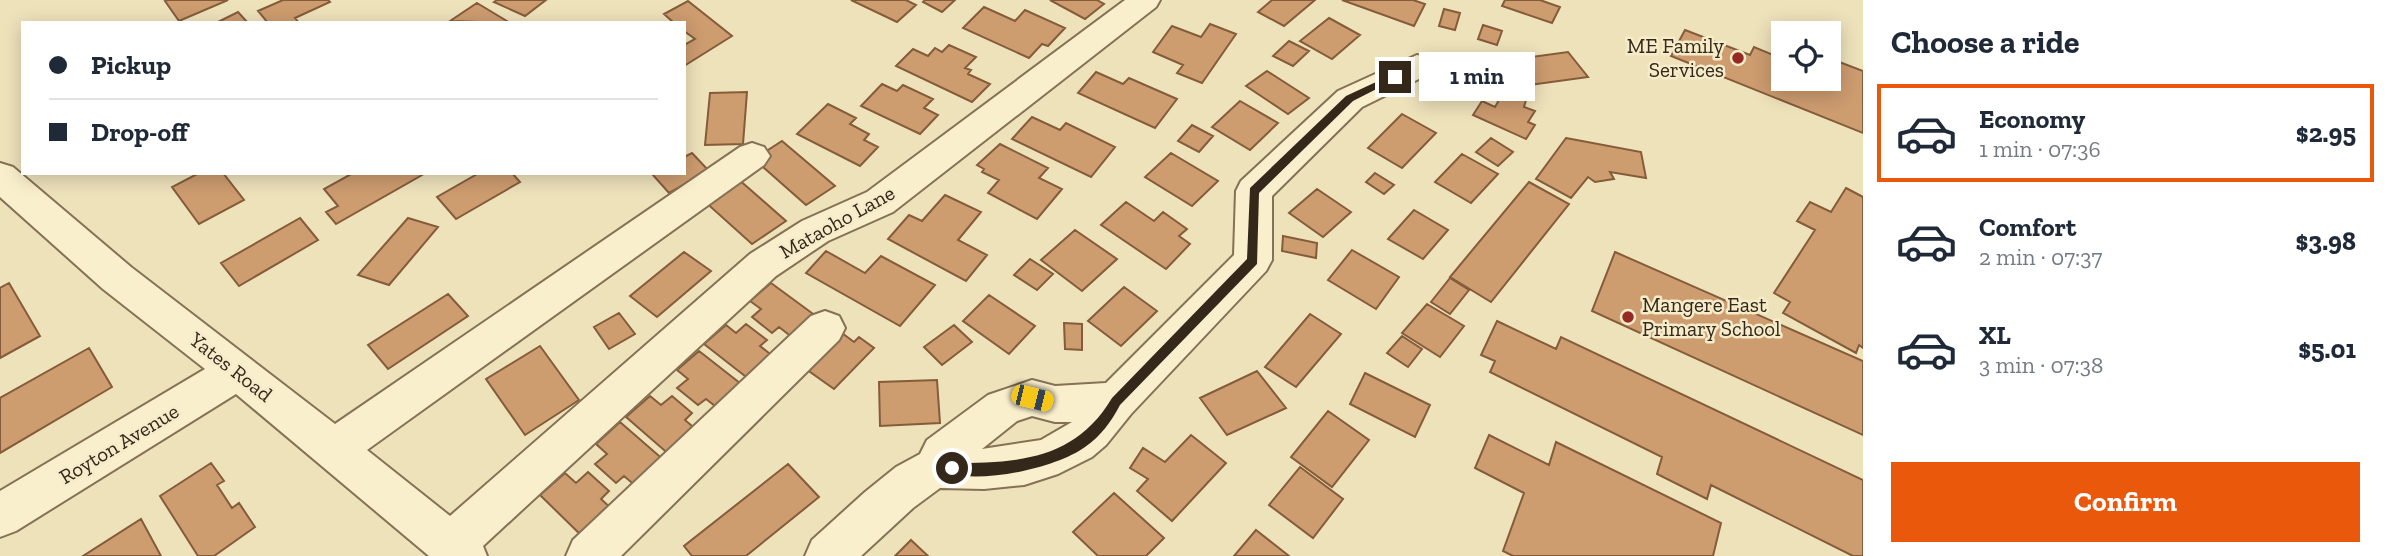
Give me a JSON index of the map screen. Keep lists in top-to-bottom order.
{
  "streets": {
    "street": ["Mataoho Lane", "Yates Road", "Royton Avenue"]
  },
  "crossings": [
    ["Mataoho Lane", "Yates Road"],
    ["Yates Road", "Royton Avenue"]
  ],
  "places": ["ME Family Services", "Mangere East Primary School"],
  "page": {
    "heading": "Choose a ride",
    "banner": ["Pickup", "Drop-off"],
    "bubble": "1 min",
    "list": [
      {
        "name": "Economy",
        "note": "1 min · 07:36",
        "value": "$2.95"
      },
      {
        "name": "Comfort",
        "note": "2 min · 07:37",
        "value": "$3.98"
      },
      {
        "name": "XL",
        "note": "3 min · 07:38",
        "value": "$5.01"
      }
    ],
    "buttons": "Confirm"
  }
}
